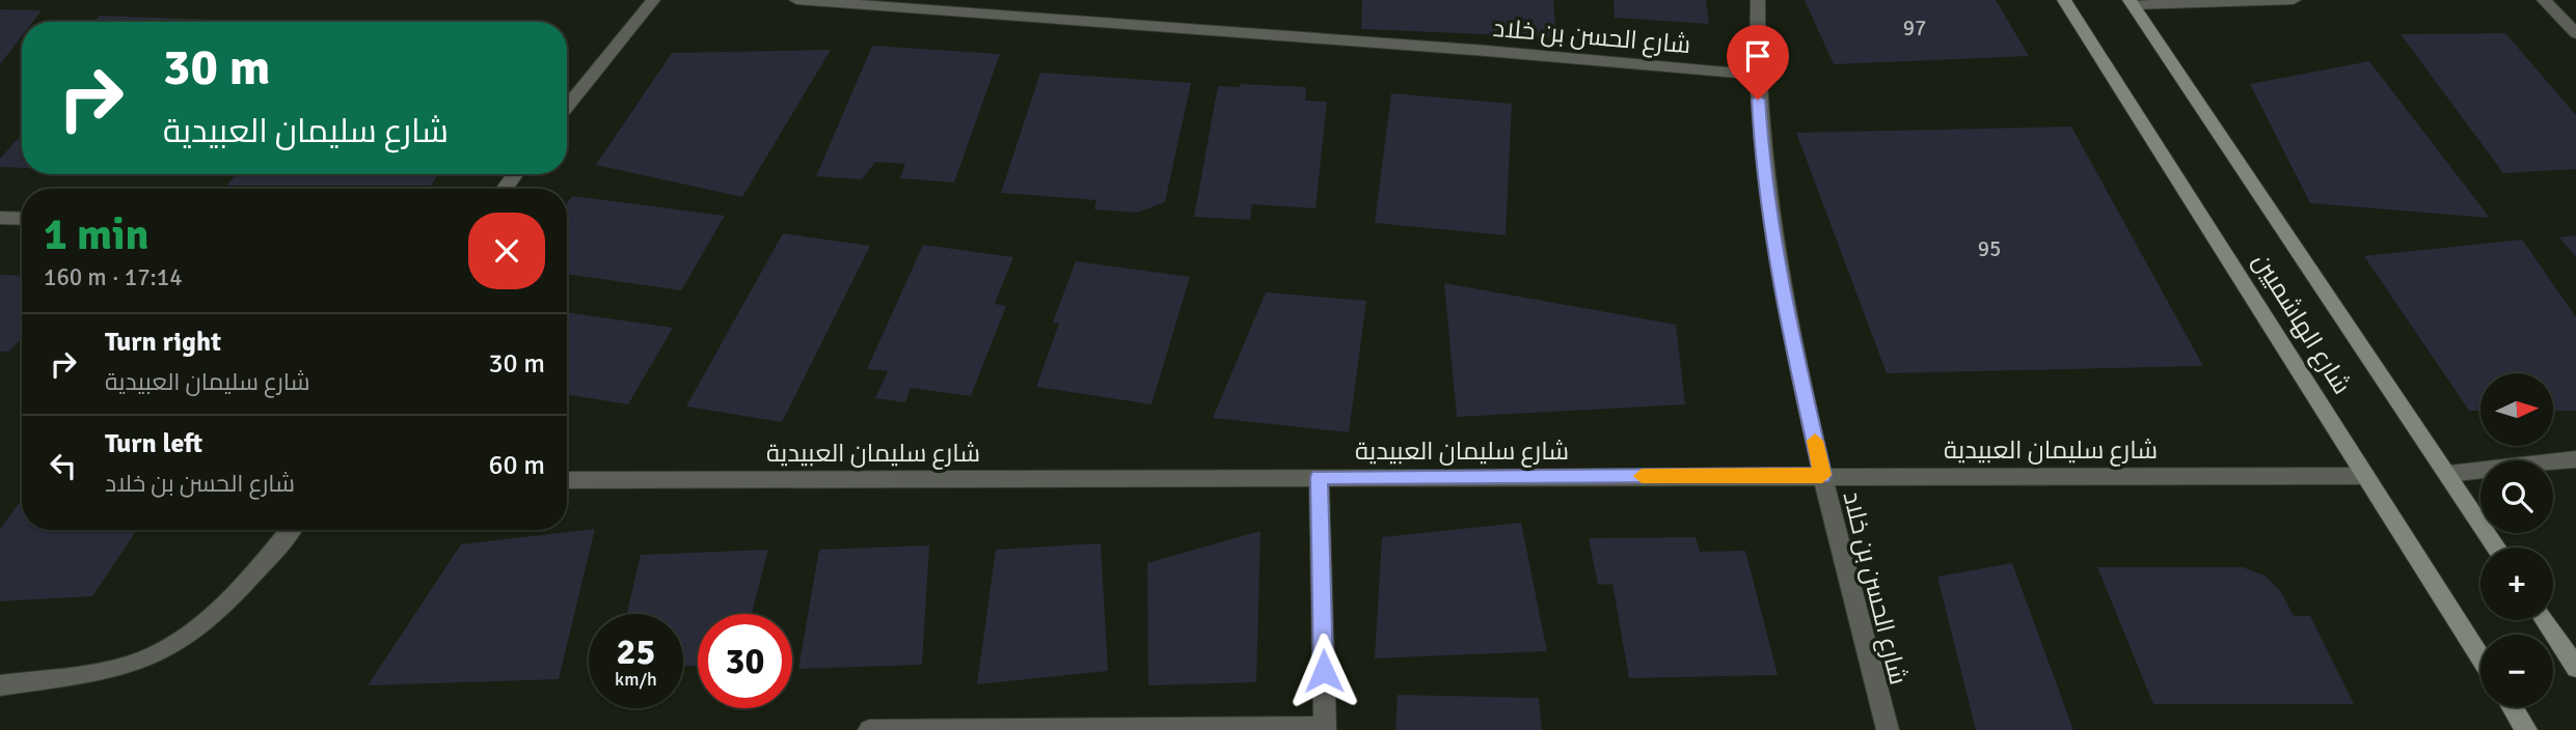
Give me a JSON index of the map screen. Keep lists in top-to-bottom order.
{
  "streets": {
    "main road": ["شارع الهاشميين"],
    "street": ["شارع الحسن بن خلاد", "شارع سليمان العبيدية"]
  },
  "crossings": [
    ["شارع الحسن بن خلاد", "شارع سليمان العبيدية"],
    ["شارع الهاشميين", "شارع سليمان العبيدية"]
  ],
  "house_numbers": ["97", "95"],
  "north": "right",
  "page": {
    "turn": ["30 m", "شارع سليمان العبيدية"],
    "heading": ["1 min", "160 m · 17:14"],
    "list": [
      {
        "name": "Turn right",
        "note": "شارع سليمان العبيدية",
        "value": "30 m"
      },
      {
        "name": "Turn left",
        "note": "شارع الحسن بن خلاد",
        "value": "60 m"
      }
    ],
    "map_buttons": ["+", "−"],
    "speed": "25 km/h",
    "limit": "30"
  }
}
